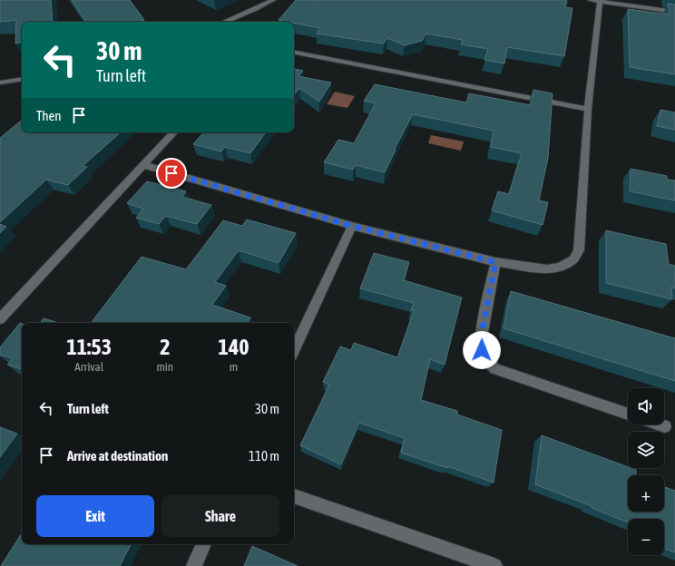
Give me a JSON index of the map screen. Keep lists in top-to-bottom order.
{
  "page": {
    "turn": ["30 m", "Turn left"],
    "then": "Then",
    "eta": [
      "11:53",
      "Arrival",
      "2",
      "min",
      "140",
      "m"
    ],
    "list": [
      {
        "name": "Turn left",
        "value": "30 m"
      },
      {
        "name": "Arrive at destination",
        "value": "110 m"
      }
    ],
    "map_buttons": ["+", "−"],
    "buttons": ["Exit", "Share"]
  }
}
